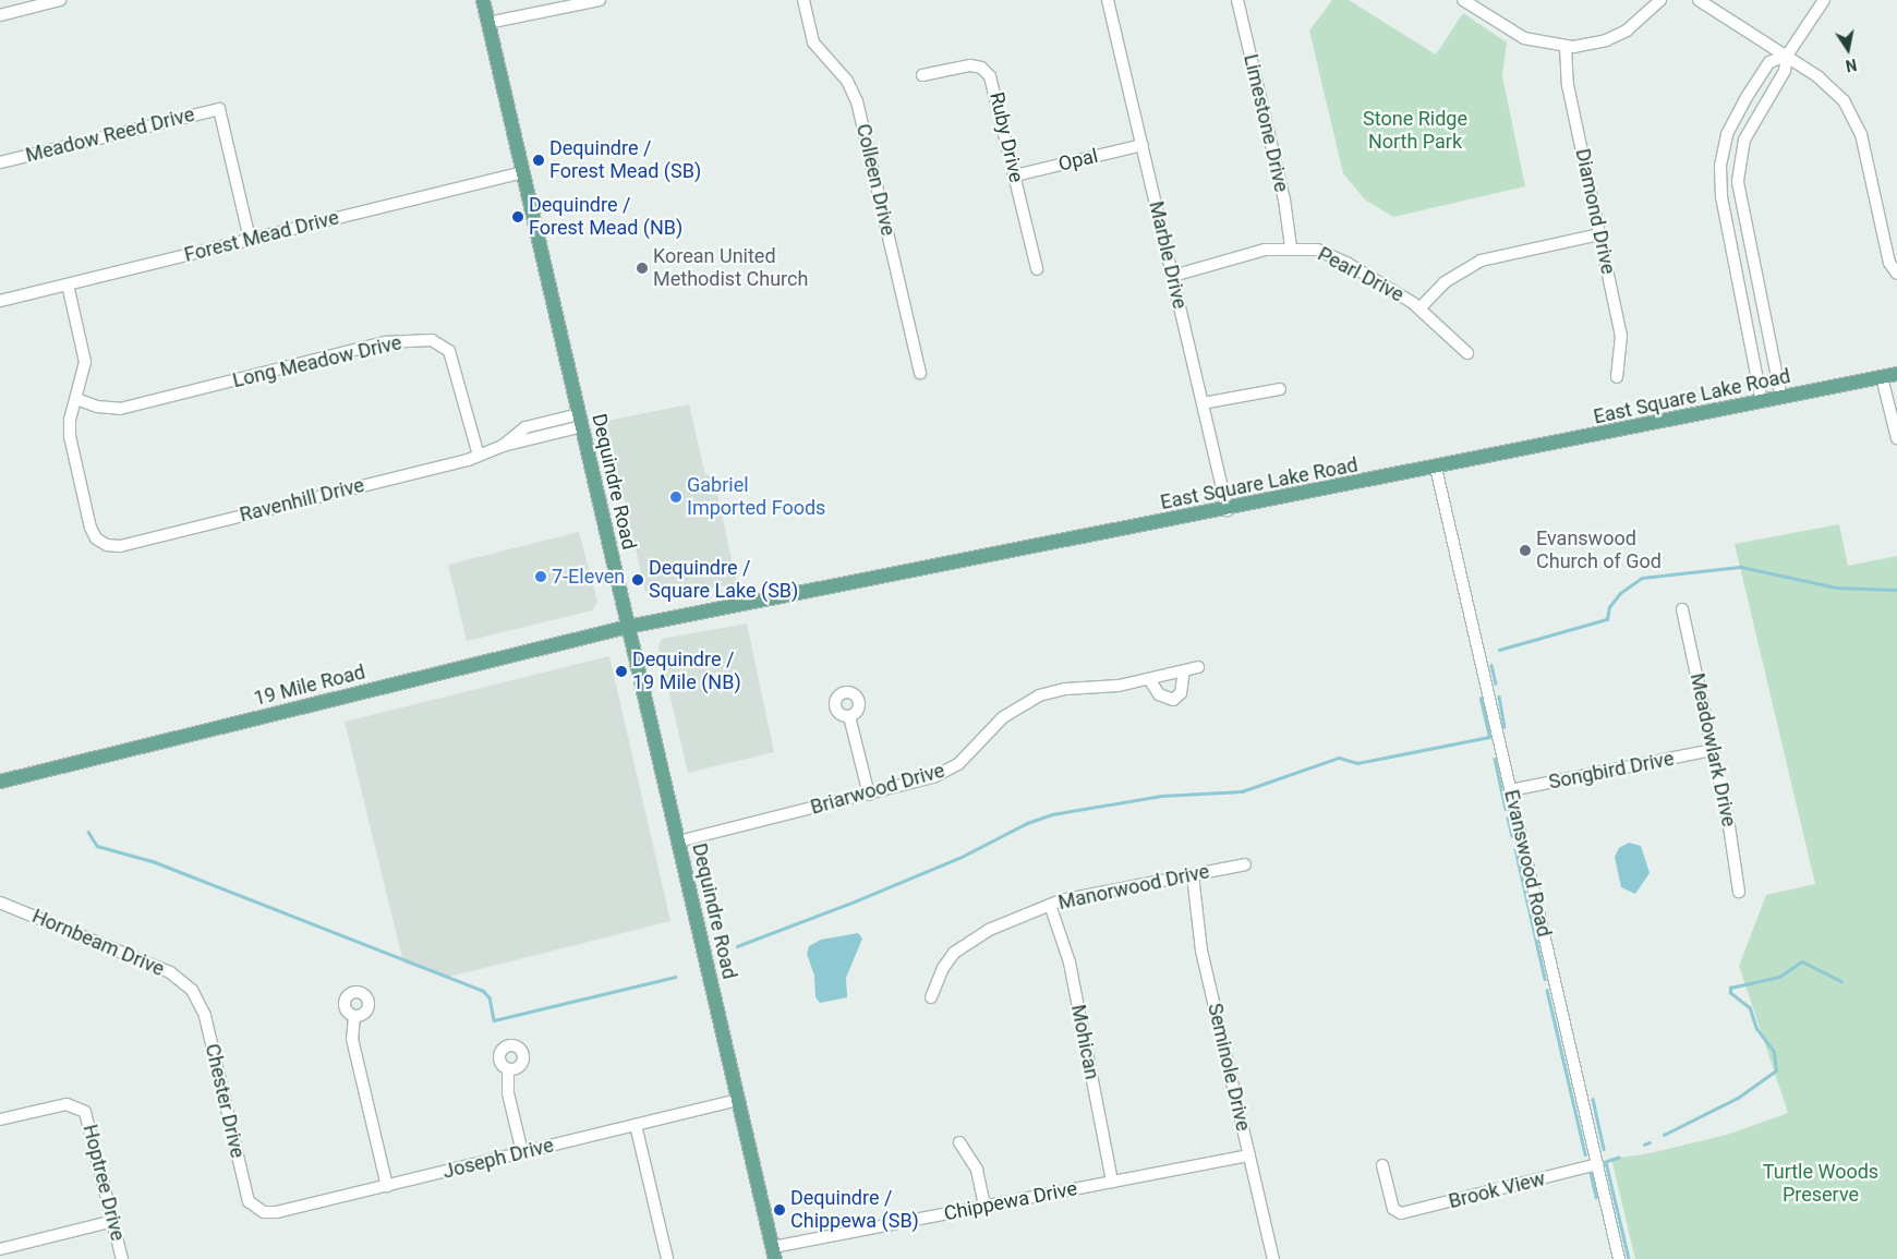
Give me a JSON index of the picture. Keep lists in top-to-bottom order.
{
  "streets": {
    "main road": ["East Square Lake Road", "Dequindre Road", "19 Mile Road"],
    "street": [
      "Limestone Drive",
      "Meadow Reed Drive",
      "Ruby Drive",
      "Opal",
      "Colleen Drive",
      "Diamond Drive",
      "Forest Mead Drive",
      "Marble Drive",
      "Pearl Drive",
      "Long Meadow Drive",
      "Ravenhill Drive",
      "Meadowlark Drive",
      "Songbird Drive",
      "Briarwood Drive",
      "Evanswood Road",
      "Manorwood Drive",
      "Hornbeam Drive",
      "Mohican",
      "Seminole Drive",
      "Chester Drive",
      "Joseph Drive",
      "Hoptree Drive",
      "Brook View",
      "Chippewa Drive"
    ]
  },
  "crossings": [
    ["Limestone Drive", "Pearl Drive"],
    ["Meadow Reed Drive", "Forest Mead Drive"],
    ["Ruby Drive", "Opal"],
    ["Opal", "Marble Drive"],
    ["Forest Mead Drive", "Dequindre Road"],
    ["Marble Drive", "Pearl Drive"],
    ["Marble Drive", "East Square Lake Road"],
    ["Long Meadow Drive", "Ravenhill Drive"],
    ["East Square Lake Road", "Dequindre Road"],
    ["East Square Lake Road", "19 Mile Road"],
    ["East Square Lake Road", "Evanswood Road"],
    ["Dequindre Road", "Ravenhill Drive"],
    ["Dequindre Road", "19 Mile Road"],
    ["Dequindre Road", "Briarwood Drive"],
    ["Dequindre Road", "Joseph Drive"],
    ["Dequindre Road", "Chippewa Drive"],
    ["Meadowlark Drive", "Songbird Drive"],
    ["Songbird Drive", "Evanswood Road"],
    ["Evanswood Road", "Brook View"],
    ["Manorwood Drive", "Mohican"],
    ["Manorwood Drive", "Seminole Drive"],
    ["Hornbeam Drive", "Chester Drive"],
    ["Mohican", "Chippewa Drive"],
    ["Seminole Drive", "Chippewa Drive"],
    ["Chester Drive", "Joseph Drive"]
  ],
  "parks": ["Stone Ridge North Park", "Turtle Woods Preserve"],
  "places": [
    "Dequindre / Forest Mead (SB)",
    "Dequindre / Forest Mead (NB)",
    "Korean United Methodist Church",
    "Gabriel Imported Foods",
    "Evanswood Church of God",
    "7-Eleven",
    "Dequindre / Square Lake (SB)",
    "Dequindre / 19 Mile (NB)",
    "Dequindre / Chippewa (SB)"
  ],
  "north": "bottom"
}
